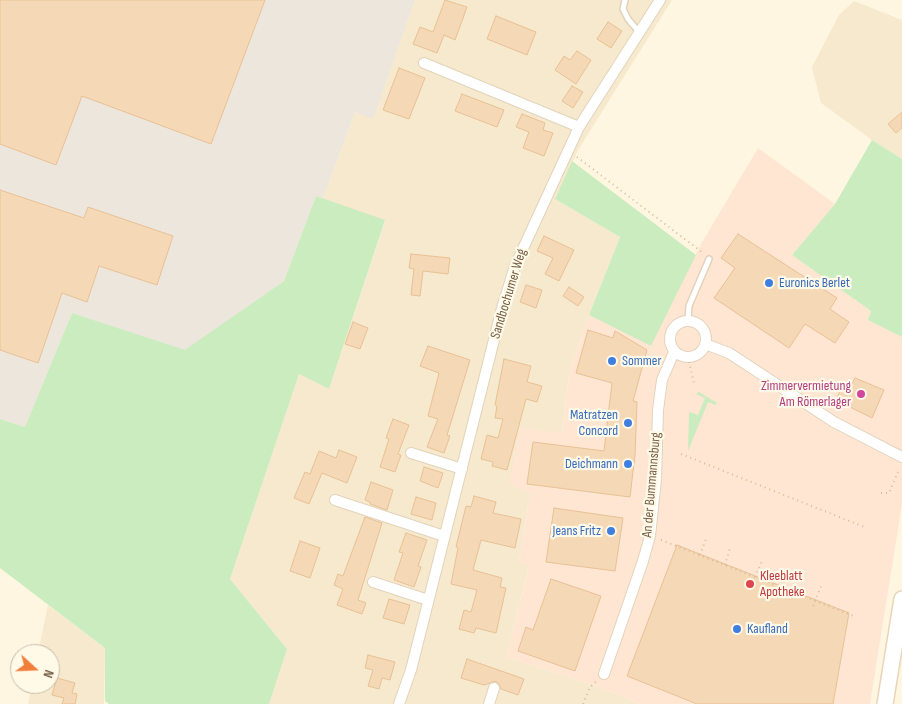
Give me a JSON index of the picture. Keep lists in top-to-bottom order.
{
  "streets": {
    "street": ["Sandbochumer Weg", "An der Bummannsburg"]
  },
  "places": [
    "Euronics Berlet",
    "Sommer",
    "Zimmervermietung Am Römerlager",
    "Matratzen Concord",
    "Deichmann",
    "Jeans Fritz",
    "Kleeblatt Apotheke",
    "Kaufland"
  ],
  "north": "right"
}
